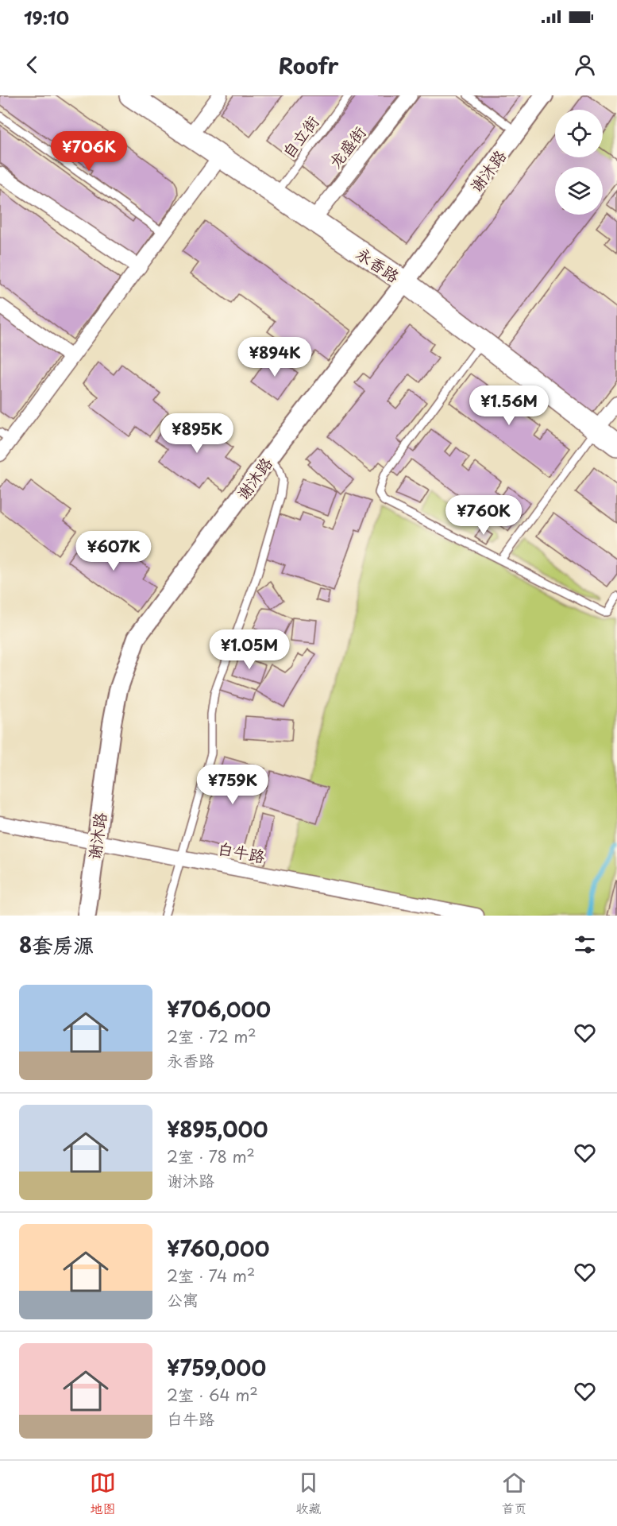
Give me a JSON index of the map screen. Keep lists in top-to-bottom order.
{
  "streets": {
    "main road": ["永香路"],
    "street": ["龙盛街", "谢沐路", "白牛路"],
    "lane": ["自立街"]
  },
  "crossings": [
    ["自立街", "永香路"],
    ["龙盛街", "永香路"],
    ["谢沐路", "永香路"],
    ["谢沐路", "白牛路"]
  ],
  "page": {
    "status": "19:10",
    "header": "Roofr",
    "price": [
      "¥706K",
      "¥894K",
      "¥1.56M",
      "¥895K",
      "¥760K",
      "¥607K",
      "¥1.05M",
      "¥759K"
    ],
    "heading": "8套房源",
    "list": [
      {
        "name": "¥706,000",
        "note": "2室 · 72 m² · 永香路"
      },
      {
        "name": "¥895,000",
        "note": "2室 · 78 m² · 谢沐路"
      },
      {
        "name": "¥760,000",
        "note": "2室 · 74 m² · 公寓"
      },
      {
        "name": "¥759,000",
        "note": "2室 · 64 m² · 白牛路"
      }
    ],
    "tabs": ["地图", "收藏", "首页"]
  }
}
